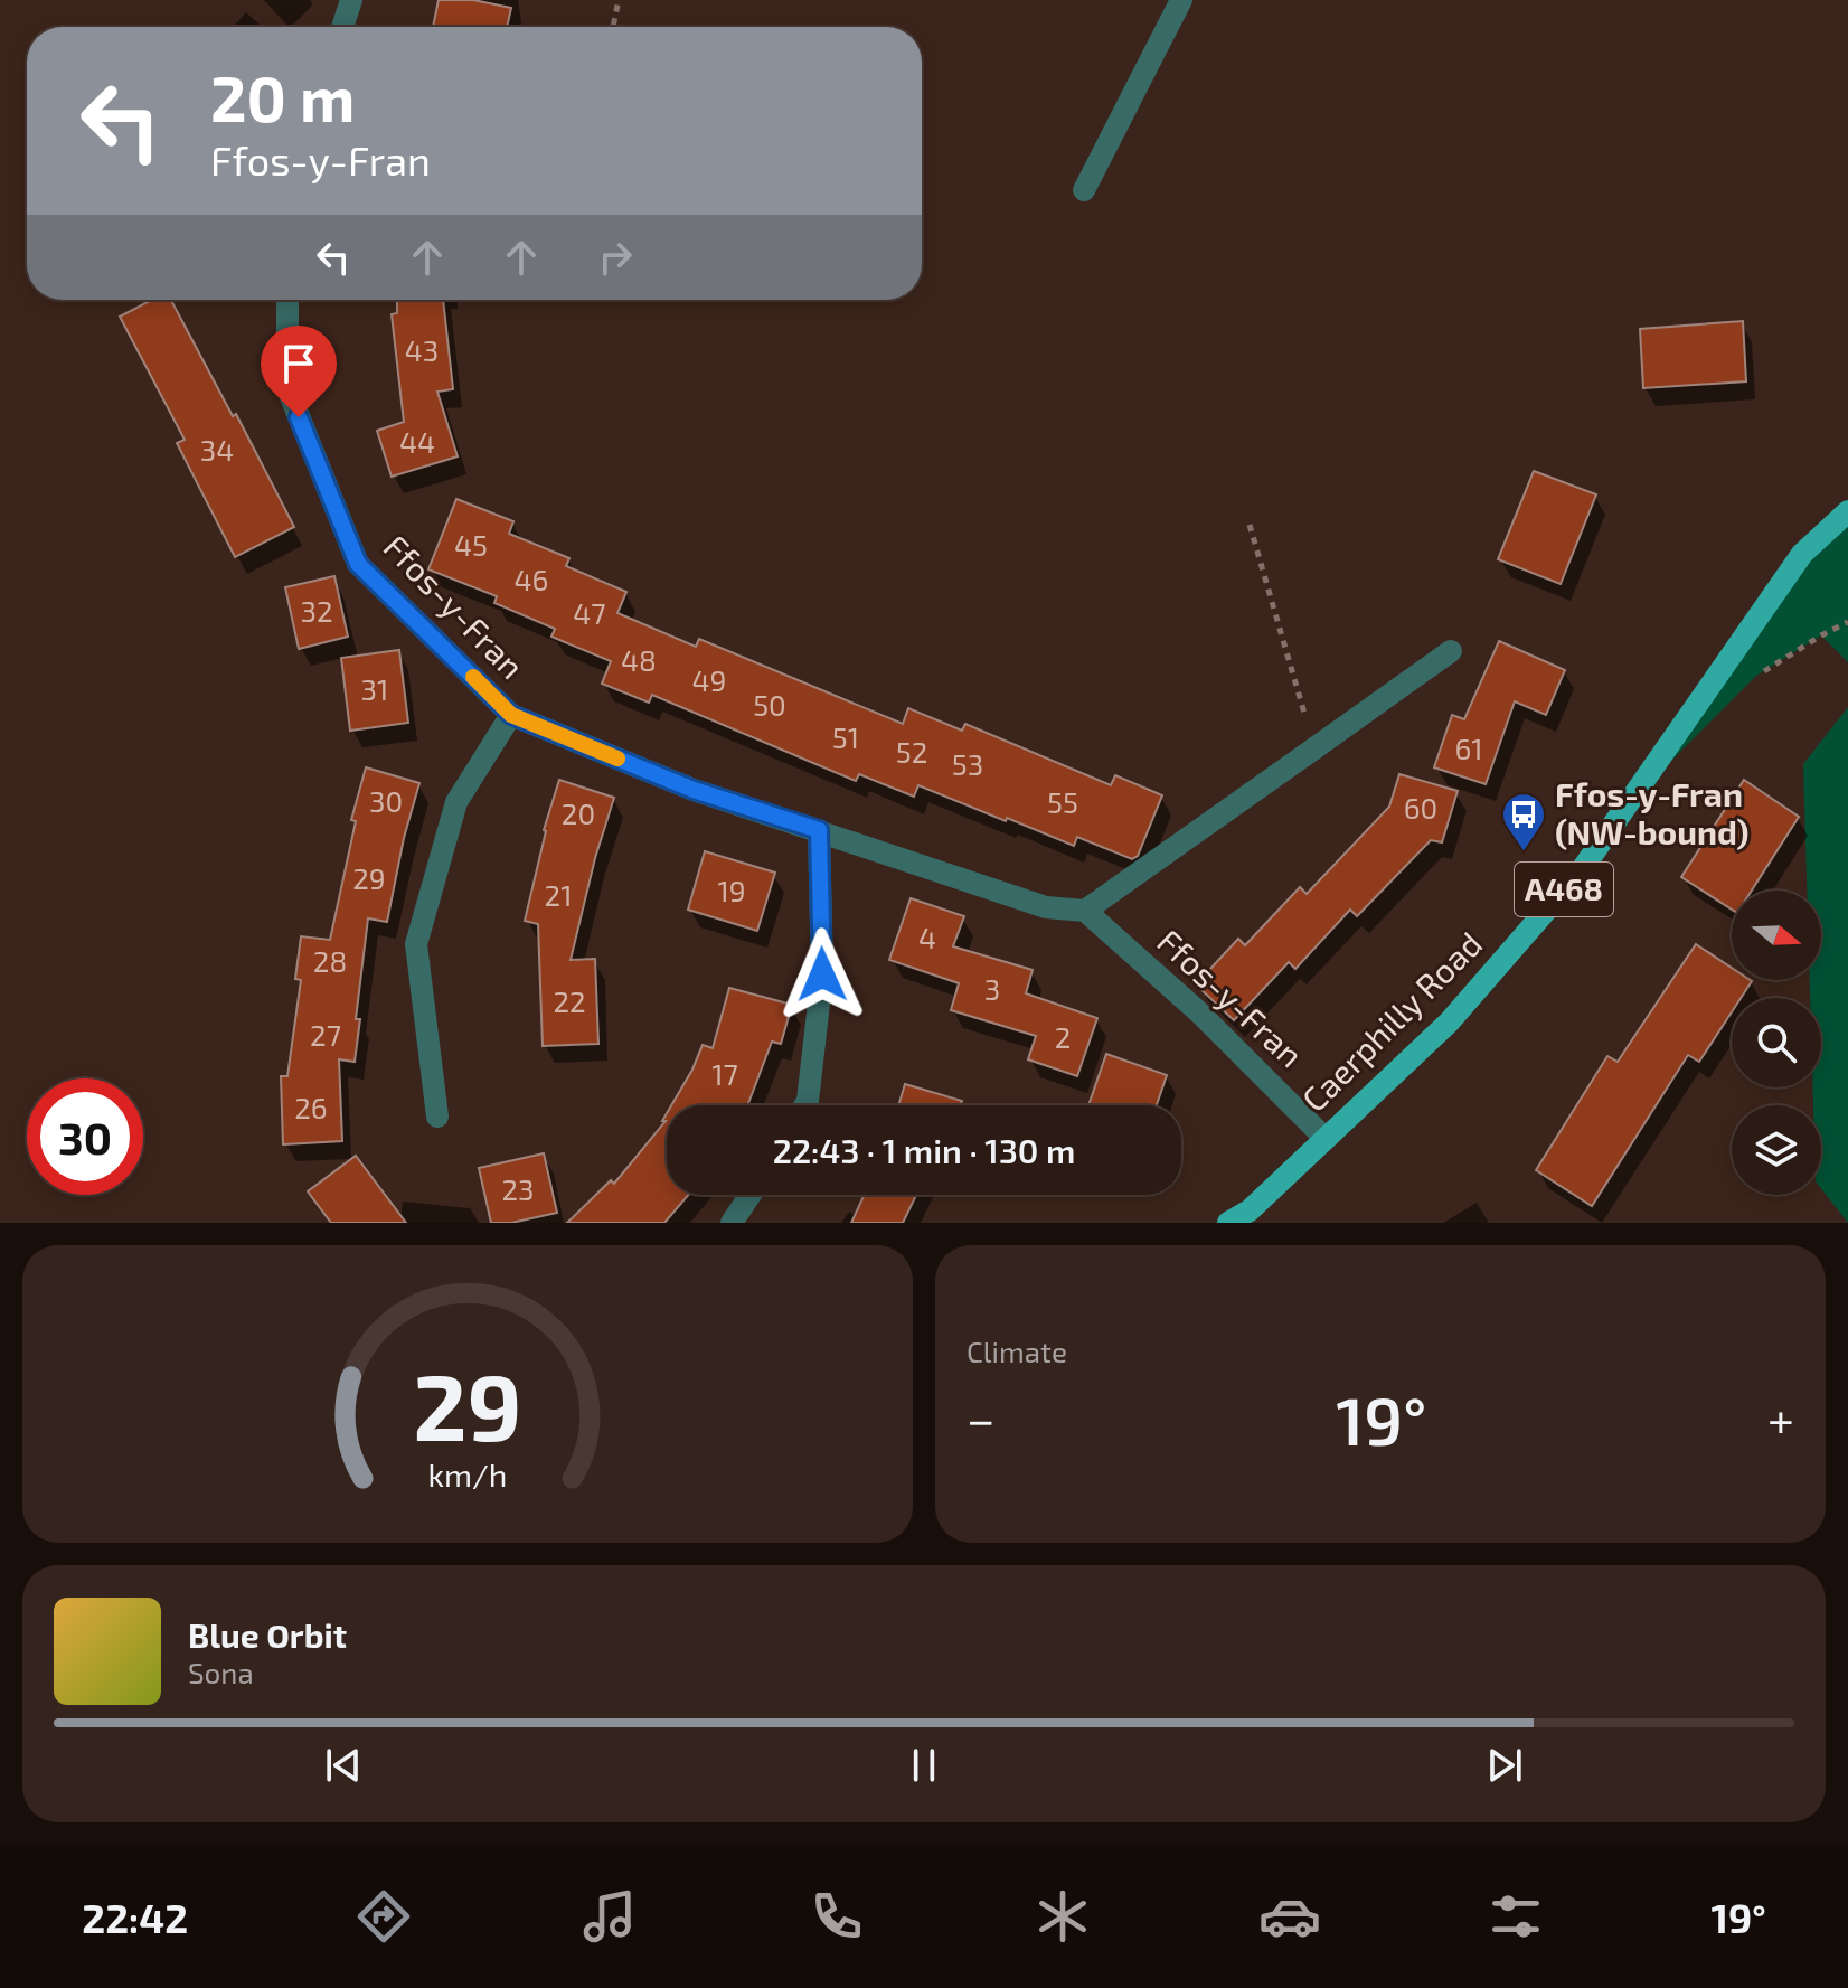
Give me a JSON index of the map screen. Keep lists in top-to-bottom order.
{
  "streets": {
    "main road": ["A468", "Caerphilly Road"],
    "street": ["Ffos-y-Fran"]
  },
  "crossings": [
    ["Ffos-y-Fran", "Caerphilly Road"]
  ],
  "places": {
    "bus stop": ["Ffos-y-Fran (NW-bound)"]
  },
  "house_numbers": [
    "43",
    "44",
    "34",
    "45",
    "46",
    "32",
    "47",
    "48",
    "49",
    "31",
    "50",
    "51",
    "61",
    "52",
    "53",
    "30",
    "55",
    "60",
    "20",
    "29",
    "19",
    "21",
    "4",
    "28",
    "3",
    "22",
    "27",
    "2",
    "17",
    "26",
    "23"
  ],
  "north": "right",
  "page": {
    "turn": ["20 m", "Ffos-y-Fran"],
    "limit": "30",
    "trip": "22:43 · 1 min · 130 m",
    "tile": "Climate",
    "heat": ["−", "19°", "+"],
    "song": ["Blue Orbit", "Sona"],
    "tabs": ["22:42", "19°"],
    "gauge": ["29", "km/h"]
  }
}
